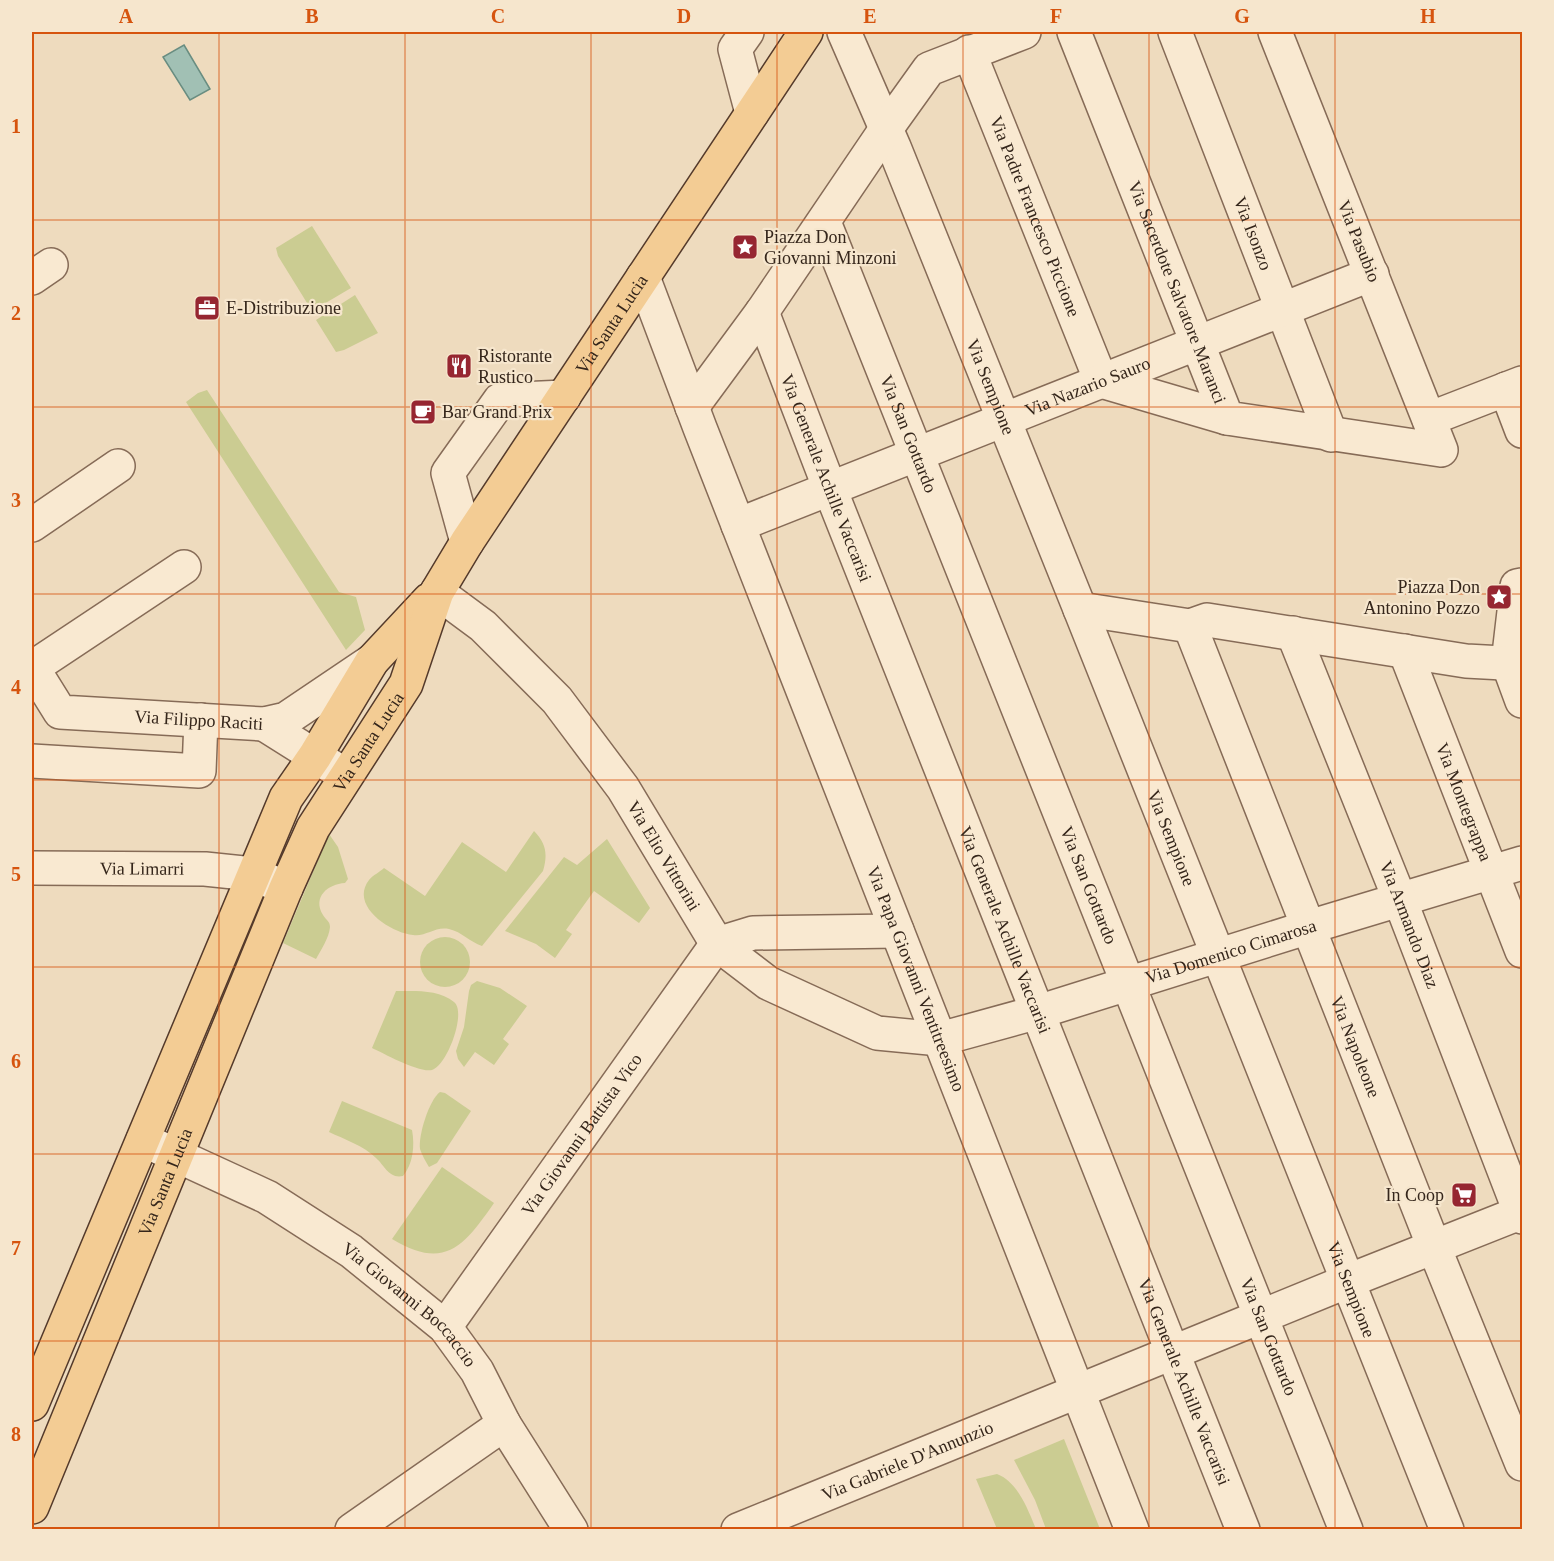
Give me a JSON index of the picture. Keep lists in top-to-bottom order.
{
  "streets": {
    "main road": ["Via Santa Lucia"],
    "street": [
      "Via Padre Francesco Piccione",
      "Via Isonzo",
      "Via Pasubio",
      "Via Sacerdote Salvatore Maranci",
      "Via Nazario Sauro",
      "Via Sempione",
      "Via San Gottardo",
      "Via Generale Achille Vaccarisi",
      "Via Filippo Raciti",
      "Via Montegrappa",
      "Via Elio Vittorini",
      "Via Limarri",
      "Via Armando Diaz",
      "Via Domenico Cimarosa",
      "Via Papa Giovanni Ventitreesimo",
      "Via Napoleone",
      "Via Giovanni Battista Vico",
      "Via Giovanni Boccaccio",
      "Via Gabriele D'Annunzio"
    ]
  },
  "crossings": [
    ["Via Padre Francesco Piccione", "Via Nazario Sauro"],
    ["Via Isonzo", "Via Sacerdote Salvatore Maranci"],
    ["Via Isonzo", "Via Nazario Sauro"],
    ["Via Pasubio", "Via Sacerdote Salvatore Maranci"],
    ["Via Pasubio", "Via Nazario Sauro"],
    ["Via Sacerdote Salvatore Maranci", "Via Nazario Sauro"],
    ["Via Santa Lucia", "Via Elio Vittorini"],
    ["Via Santa Lucia", "Via Limarri"],
    ["Via Santa Lucia", "Via Papa Giovanni Ventitreesimo"],
    ["Via Santa Lucia", "Via Giovanni Boccaccio"],
    ["Via Nazario Sauro", "Via Sempione"],
    ["Via Nazario Sauro", "Via San Gottardo"],
    ["Via Nazario Sauro", "Via Generale Achille Vaccarisi"],
    ["Via Nazario Sauro", "Via Papa Giovanni Ventitreesimo"],
    ["Via Sempione", "Via Domenico Cimarosa"],
    ["Via Sempione", "Via Gabriele D'Annunzio"],
    ["Via San Gottardo", "Via Domenico Cimarosa"],
    ["Via San Gottardo", "Via Gabriele D'Annunzio"],
    ["Via Generale Achille Vaccarisi", "Via Domenico Cimarosa"],
    ["Via Generale Achille Vaccarisi", "Via Gabriele D'Annunzio"],
    ["Via Montegrappa", "Via Domenico Cimarosa"],
    ["Via Elio Vittorini", "Via Domenico Cimarosa"],
    ["Via Elio Vittorini", "Via Papa Giovanni Ventitreesimo"],
    ["Via Elio Vittorini", "Via Giovanni Battista Vico"],
    ["Via Armando Diaz", "Via Domenico Cimarosa"],
    ["Via Armando Diaz", "Via Gabriele D'Annunzio"],
    ["Via Domenico Cimarosa", "Via Papa Giovanni Ventitreesimo"],
    ["Via Domenico Cimarosa", "Via Napoleone"],
    ["Via Papa Giovanni Ventitreesimo", "Via Gabriele D'Annunzio"],
    ["Via Napoleone", "Via Gabriele D'Annunzio"],
    ["Via Giovanni Battista Vico", "Via Giovanni Boccaccio"]
  ],
  "places": {
    "place": ["Piazza Don Giovanni Minzoni", "Piazza Don Antonino Pozzo"],
    "office": ["E-Distribuzione"],
    "restaurant": ["Ristorante Rustico"],
    "cafe": ["Bar Grand Prix"],
    "supermarket": ["In Coop"]
  },
  "grid": {
    "columns": [
      "A",
      "B",
      "C",
      "D",
      "E",
      "F",
      "G",
      "H"
    ],
    "rows": [
      "1",
      "2",
      "3",
      "4",
      "5",
      "6",
      "7",
      "8"
    ]
  }
}
